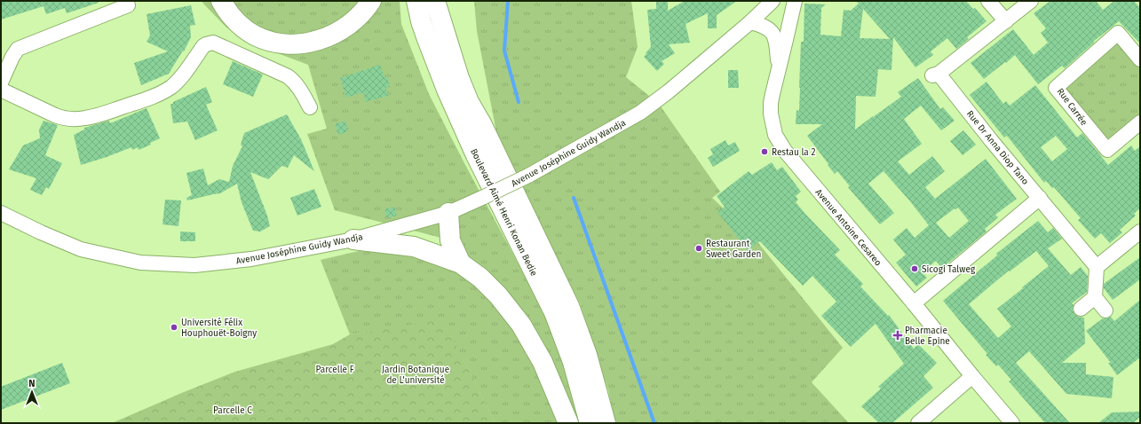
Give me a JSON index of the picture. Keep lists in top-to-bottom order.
{
  "streets": {
    "highway": ["Boulevard Aimé Henri Konan Bedie"],
    "street": [
      "Rue Carrée",
      "Rue Dr Anna Diop Tano",
      "Avenue Joséphine Guidy Wandja",
      "Avenue Antoine Cesareo"
    ]
  },
  "parks": ["Parcelle F", "Jardin Botanique de L'université", "Parcelle C"],
  "places": {
    "other": [
      "Restau la 2",
      "Restaurant Sweet Garden",
      "Sicogi Talweg",
      "Université Félix Houphouët-Boigny"
    ],
    "health": ["Pharmacie Belle Epine"]
  },
  "north": "top"
}
